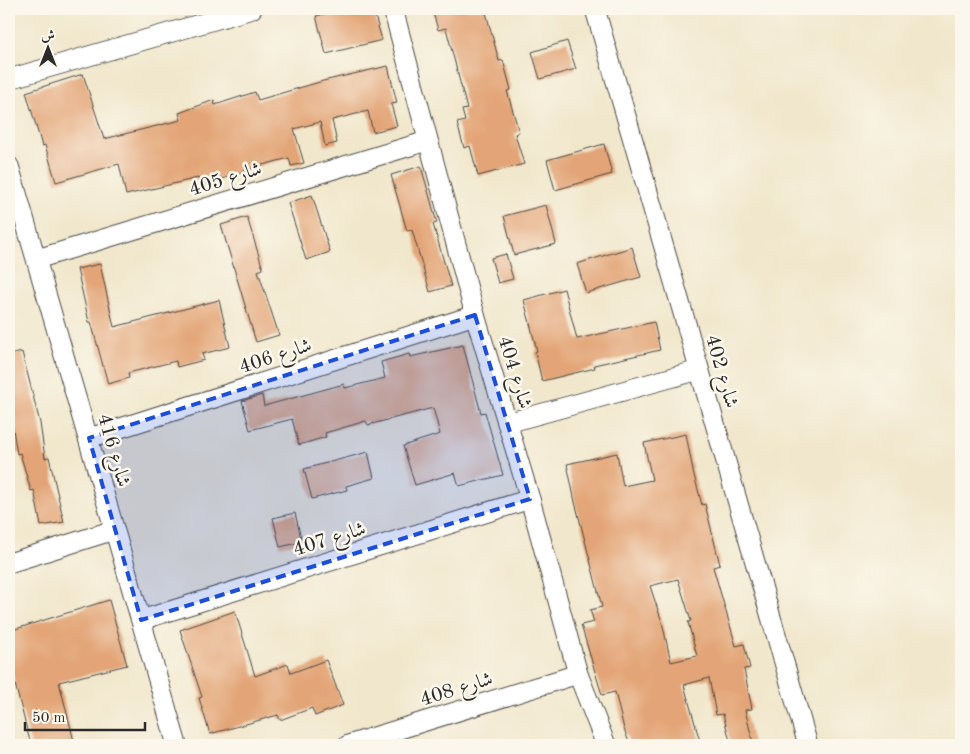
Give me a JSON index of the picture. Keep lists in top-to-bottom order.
{
  "streets": {
    "street": [
      "شارع 405",
      "شارع 406",
      "شارع 402",
      "شارع 404",
      "شارع 416",
      "شارع 407",
      "شارع 408"
    ]
  },
  "crossings": [
    ["شارع 405", "شارع 404"],
    ["شارع 405", "شارع 416"],
    ["شارع 406", "شارع 404"],
    ["شارع 406", "شارع 416"],
    ["شارع 404", "شارع 407"],
    ["شارع 404", "شارع 408"],
    ["شارع 416", "شارع 407"]
  ],
  "scale_bar": "50 m",
  "north": "top"
}
